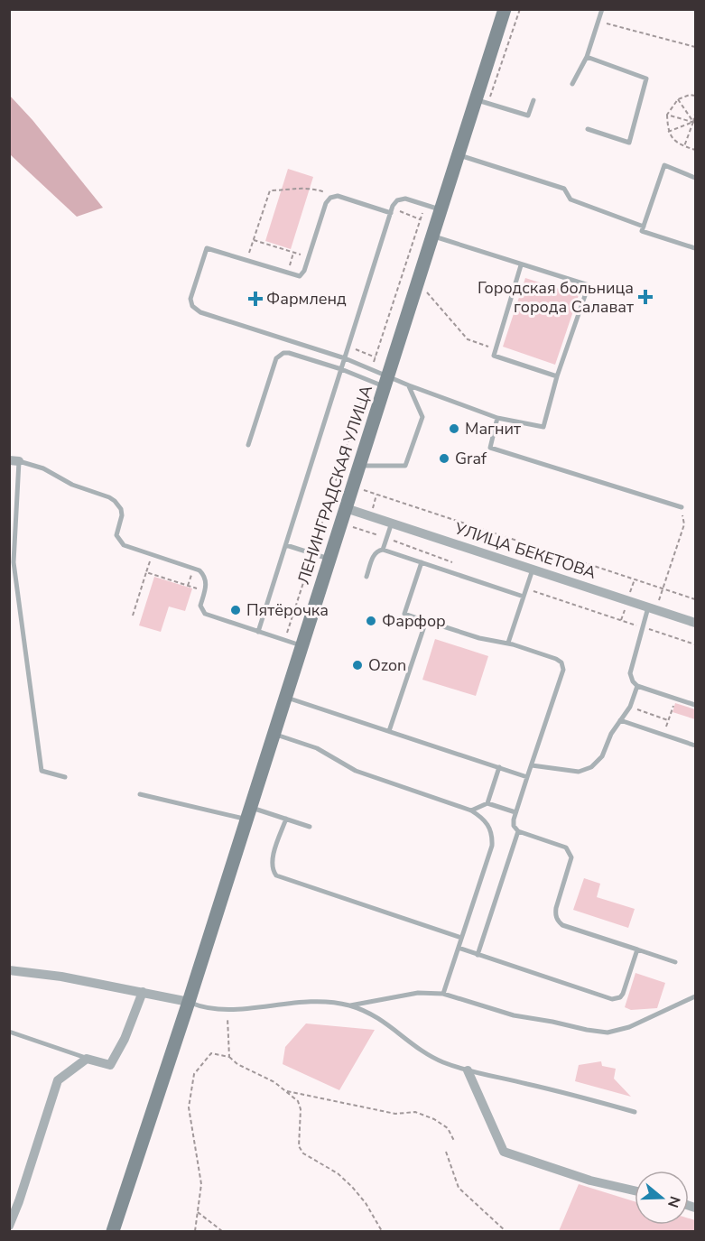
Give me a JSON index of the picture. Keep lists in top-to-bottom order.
{
  "streets": {
    "street": ["ЛЕНИНГРАДСКАЯ УЛИЦА", "УЛИЦА БЕКЕТОВА"]
  },
  "crossings": [
    ["ЛЕНИНГРАДСКАЯ УЛИЦА", "УЛИЦА БЕКЕТОВА"]
  ],
  "places": {
    "health": ["Городская больница города Салават", "Фармленд"],
    "other": [
      "Магнит",
      "Graf",
      "Пятёрочка",
      "Фарфор",
      "Ozon"
    ]
  },
  "north": "right"
}
